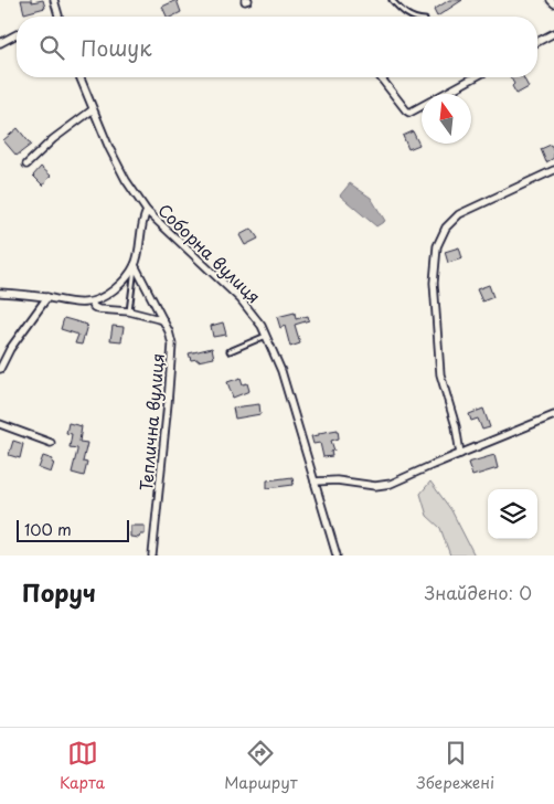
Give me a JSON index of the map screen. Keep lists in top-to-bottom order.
{
  "streets": {
    "street": ["Соборна вулиця", "Теплична вулиця"]
  },
  "scale_bar": "100 m",
  "north": "top",
  "page": {
    "search": "Пошук",
    "scale": "100 m",
    "heading": ["Поруч", "Знайдено: 0"],
    "nav": ["Карта", "Маршрут", "Збережені"]
  }
}
